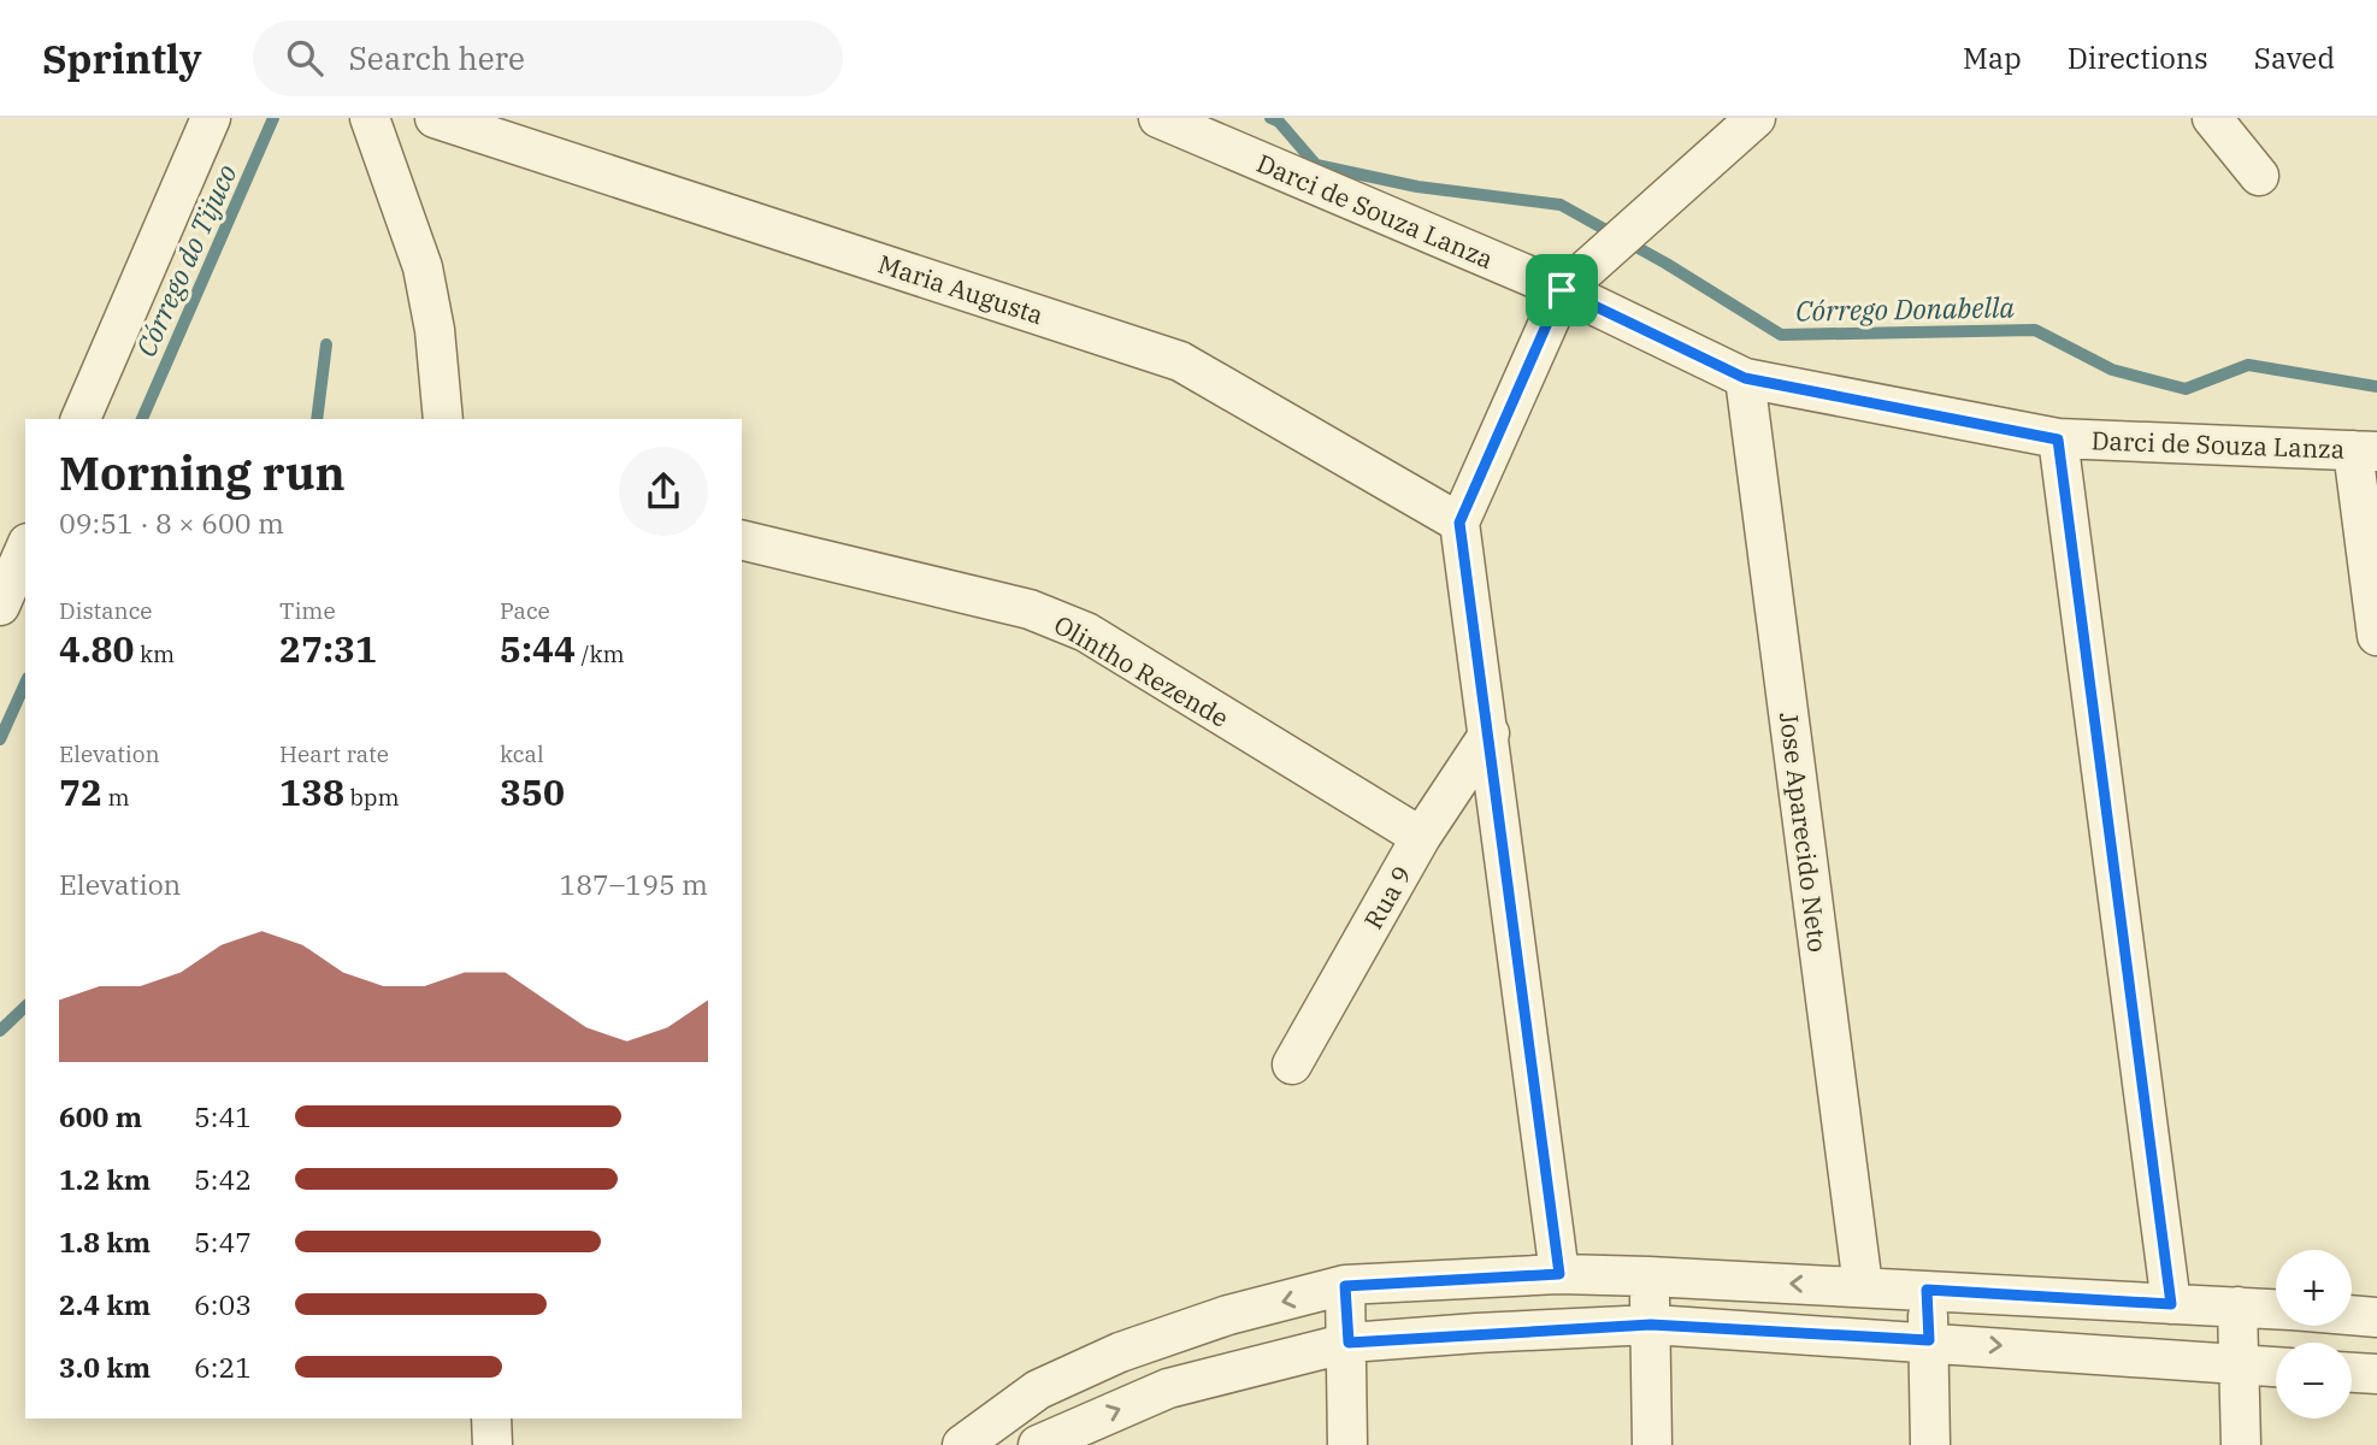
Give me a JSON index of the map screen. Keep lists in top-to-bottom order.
{
  "streets": {
    "street": [
      "Darci de Souza Lanza",
      "Maria Augusta",
      "Olintho Rezende",
      "Jose Aparecido Neto",
      "Rua 9"
    ]
  },
  "crossings": [
    ["Darci de Souza Lanza", "Jose Aparecido Neto"],
    ["Olintho Rezende", "Rua 9"]
  ],
  "water": ["Córrego do Tijuco", "Córrego Donabella"],
  "page": {
    "header": "Sprintly",
    "search": "Search here",
    "nav": ["Map", "Directions", "Saved"],
    "heading": ["Morning run", "09:51 · 8 × 600 m"],
    "stats": [
      ["Distance", "4.80 km"],
      ["Time", "27:31"],
      ["Pace", "5:44 /km"],
      ["Elevation", "72 m"],
      ["Heart rate", "138 bpm"],
      ["kcal", "350"]
    ],
    "chart": ["Elevation", "187–195 m"],
    "list": [
      {
        "name": "600 m",
        "note": "5:41"
      },
      {
        "name": "1.2 km",
        "note": "5:42"
      },
      {
        "name": "1.8 km",
        "note": "5:47"
      },
      {
        "name": "2.4 km",
        "note": "6:03"
      },
      {
        "name": "3.0 km",
        "note": "6:21"
      }
    ],
    "map_buttons": ["+", "−"]
  }
}
